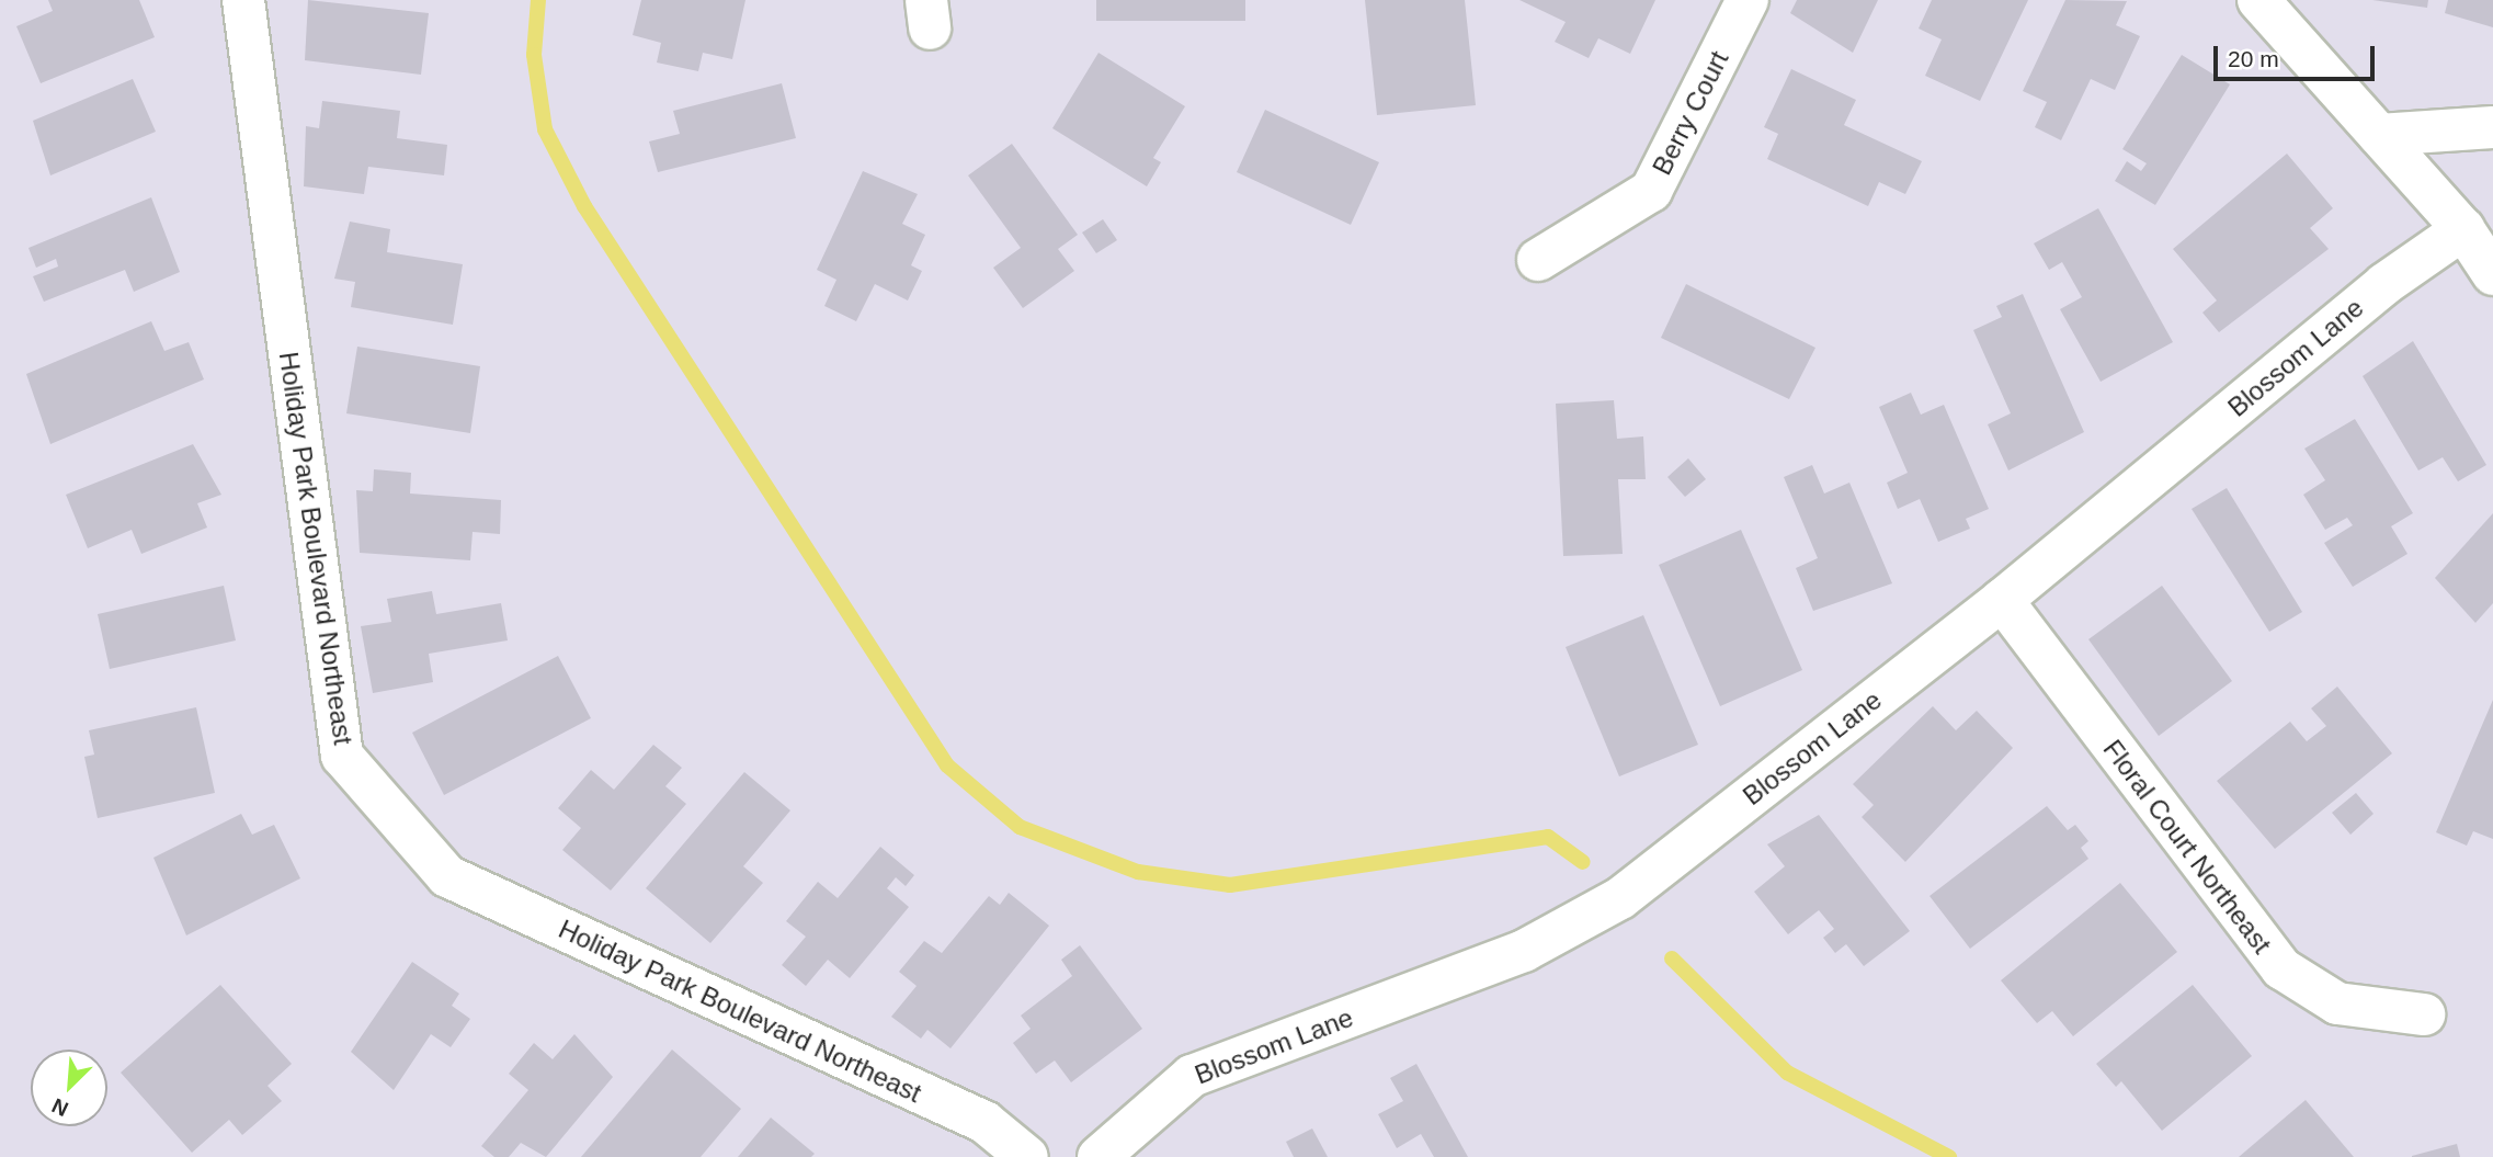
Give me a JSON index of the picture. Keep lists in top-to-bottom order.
{
  "streets": {
    "street": [
      "Berry Court",
      "Blossom Lane",
      "Holiday Park Boulevard Northeast",
      "Floral Court Northeast"
    ]
  },
  "crossings": [
    ["Blossom Lane", "Floral Court Northeast"]
  ],
  "scale_bar": "20 m",
  "north": "bottom left"
}
